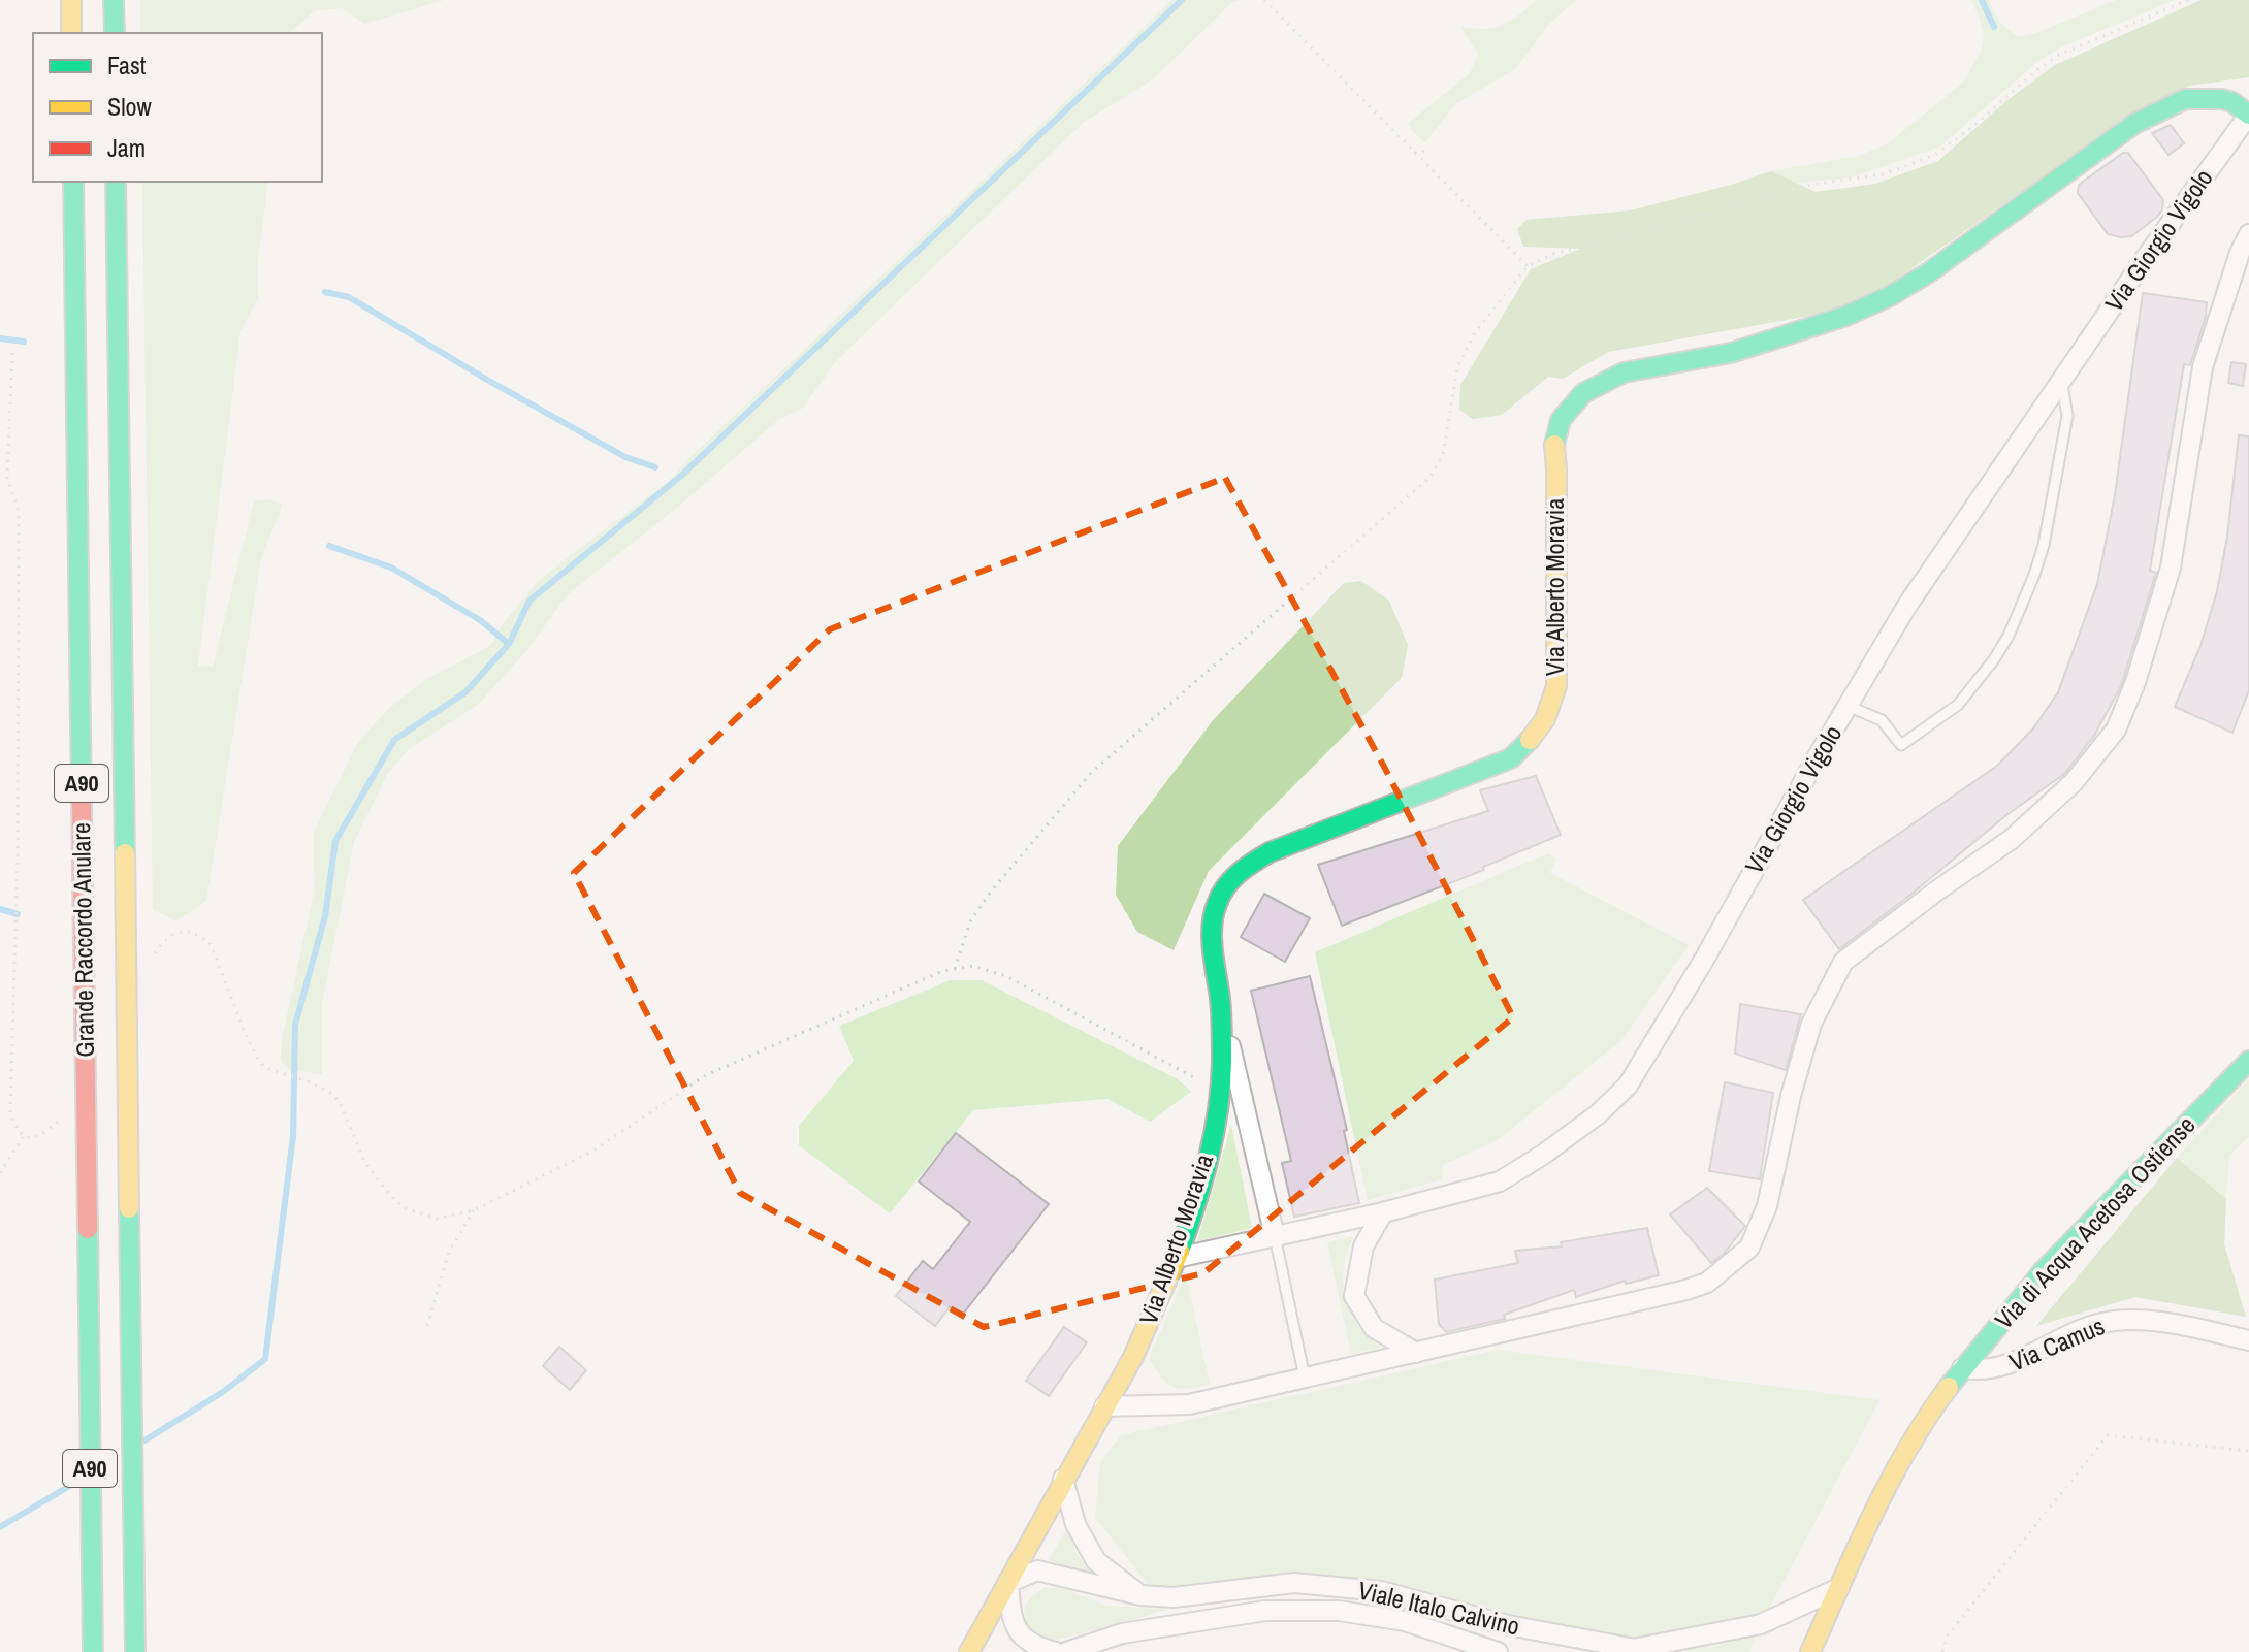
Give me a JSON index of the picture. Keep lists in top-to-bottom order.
{
  "streets": {
    "main road": [
      "Via Alberto Moravia",
      "A90",
      "Grande Raccordo Anulare",
      "Via di Acqua Acetosa Ostiense"
    ],
    "street": ["Via Giorgio Vigolo", "Via Camus", "Viale Italo Calvino"]
  },
  "crossings": [
    ["Via Giorgio Vigolo", "Via Alberto Moravia"],
    ["Via Alberto Moravia", "Viale Italo Calvino"],
    ["Via di Acqua Acetosa Ostiense", "Via Camus"],
    ["Via di Acqua Acetosa Ostiense", "Viale Italo Calvino"]
  ],
  "legend": ["Fast", "Slow", "Jam"]
}
